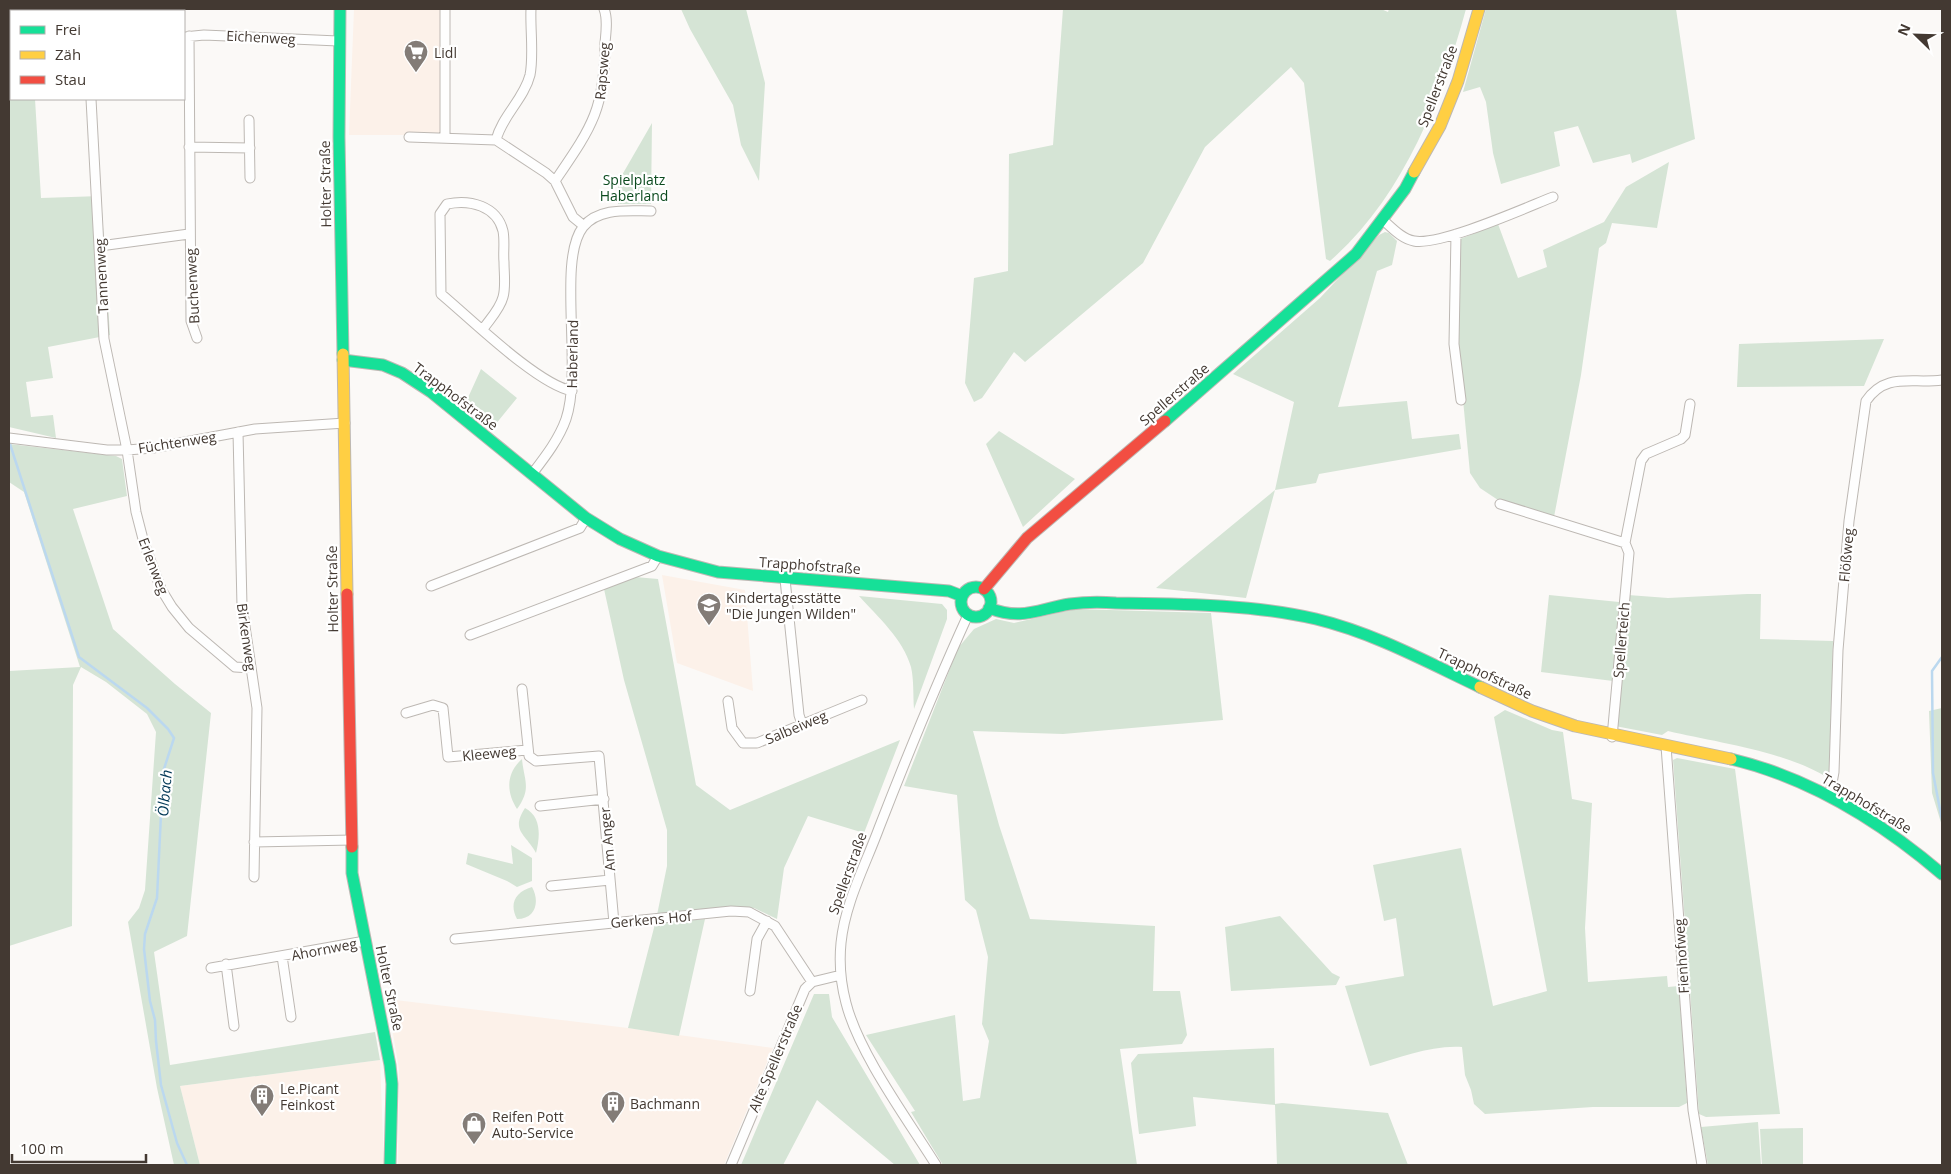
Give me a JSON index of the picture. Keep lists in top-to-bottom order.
{
  "streets": {
    "street": [
      "Eichenweg",
      "Rapsweg",
      "Spellerstraße",
      "Holter Straße",
      "Tannenweg",
      "Buchenweg",
      "Haberland",
      "Trapphofstraße",
      "Füchtenweg",
      "Flößweg",
      "Erlenweg",
      "Birkenweg",
      "Spellerteich",
      "Salbeiweg",
      "Kleeweg",
      "Am Anger",
      "Gerkens Hof",
      "Ahornweg",
      "Fienhofweg",
      "Alte Spellerstraße"
    ]
  },
  "crossings": [
    ["Eichenweg", "Holter Straße"],
    ["Eichenweg", "Buchenweg"],
    ["Spellerstraße", "Trapphofstraße"],
    ["Holter Straße", "Trapphofstraße"],
    ["Holter Straße", "Füchtenweg"],
    ["Holter Straße", "Ahornweg"],
    ["Tannenweg", "Buchenweg"],
    ["Tannenweg", "Füchtenweg"],
    ["Tannenweg", "Erlenweg"],
    ["Haberland", "Trapphofstraße"],
    ["Trapphofstraße", "Flößweg"],
    ["Trapphofstraße", "Spellerteich"],
    ["Trapphofstraße", "Fienhofweg"],
    ["Füchtenweg", "Erlenweg"],
    ["Füchtenweg", "Birkenweg"],
    ["Erlenweg", "Birkenweg"],
    ["Kleeweg", "Am Anger"],
    ["Am Anger", "Gerkens Hof"],
    ["Gerkens Hof", "Alte Spellerstraße"]
  ],
  "water": ["Ölbach"],
  "parks": ["Spielplatz Haberland"],
  "places": {
    "supermarket": ["Lidl"],
    "school or university": ["Kindertagesstätte \"Die Jungen Wilden\""],
    "building": ["Le.Picant Feinkost", "Bachmann"],
    "shop": ["Reifen Pott Auto-Service"]
  },
  "legend": ["Frei", "Zäh", "Stau"],
  "scale_bar": "100 m",
  "north": "top left"
}
